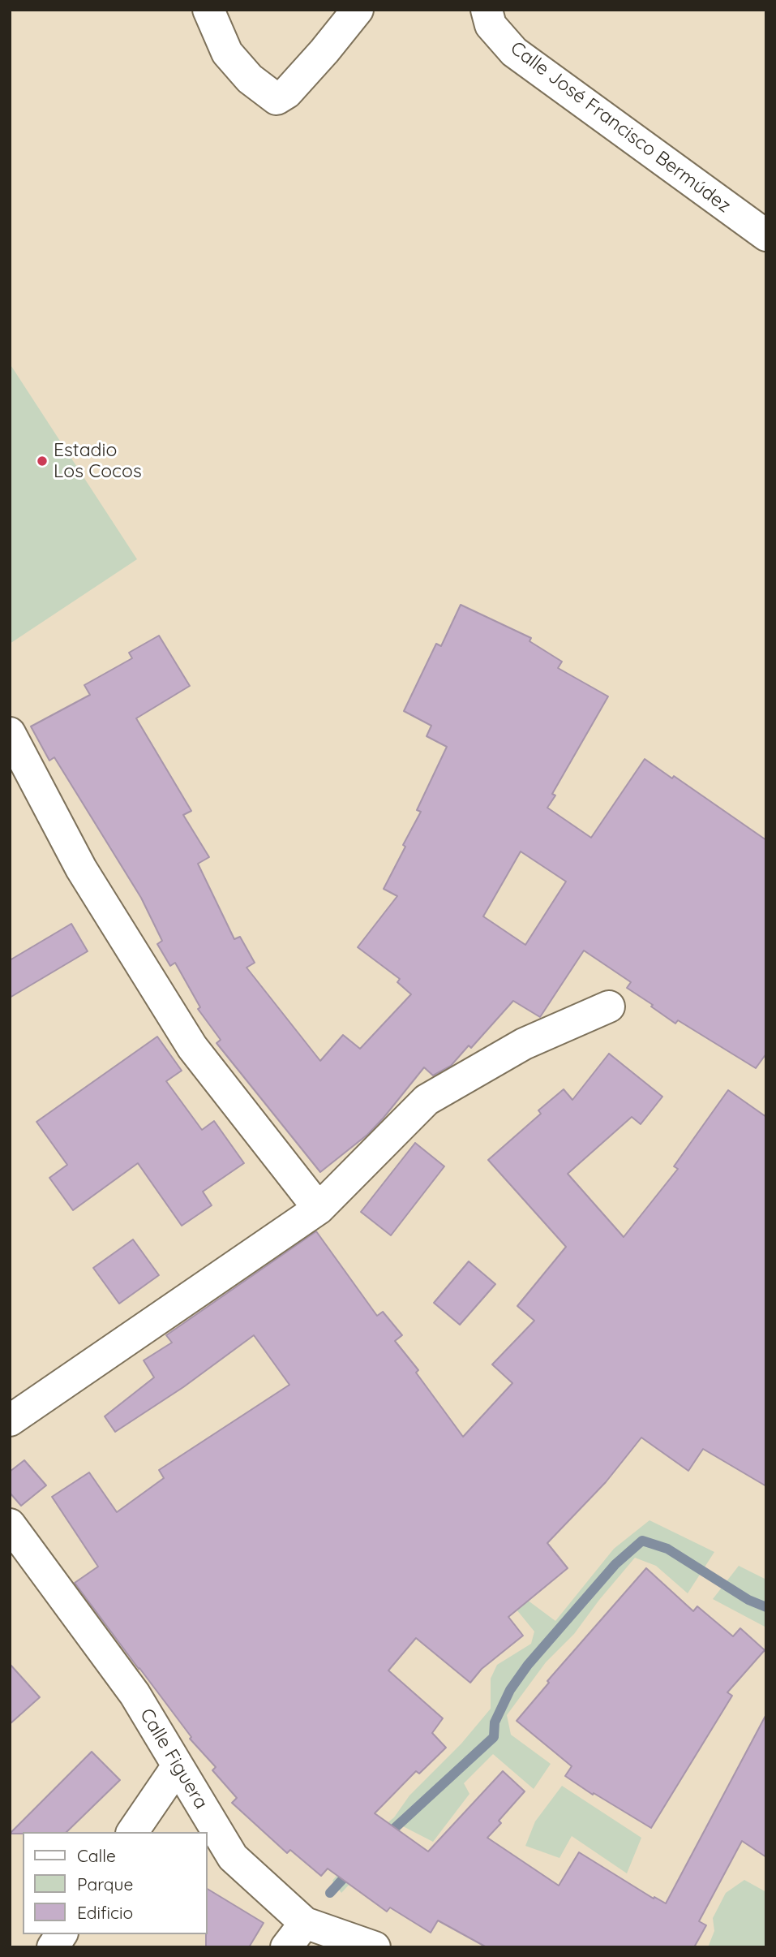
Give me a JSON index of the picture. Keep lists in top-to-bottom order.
{
  "streets": {
    "street": ["Calle José Francisco Bermúdez", "Calle Figuera"]
  },
  "places": ["Estadio Los Cocos"],
  "legend": ["Calle", "Parque", "Edificio"]
}
